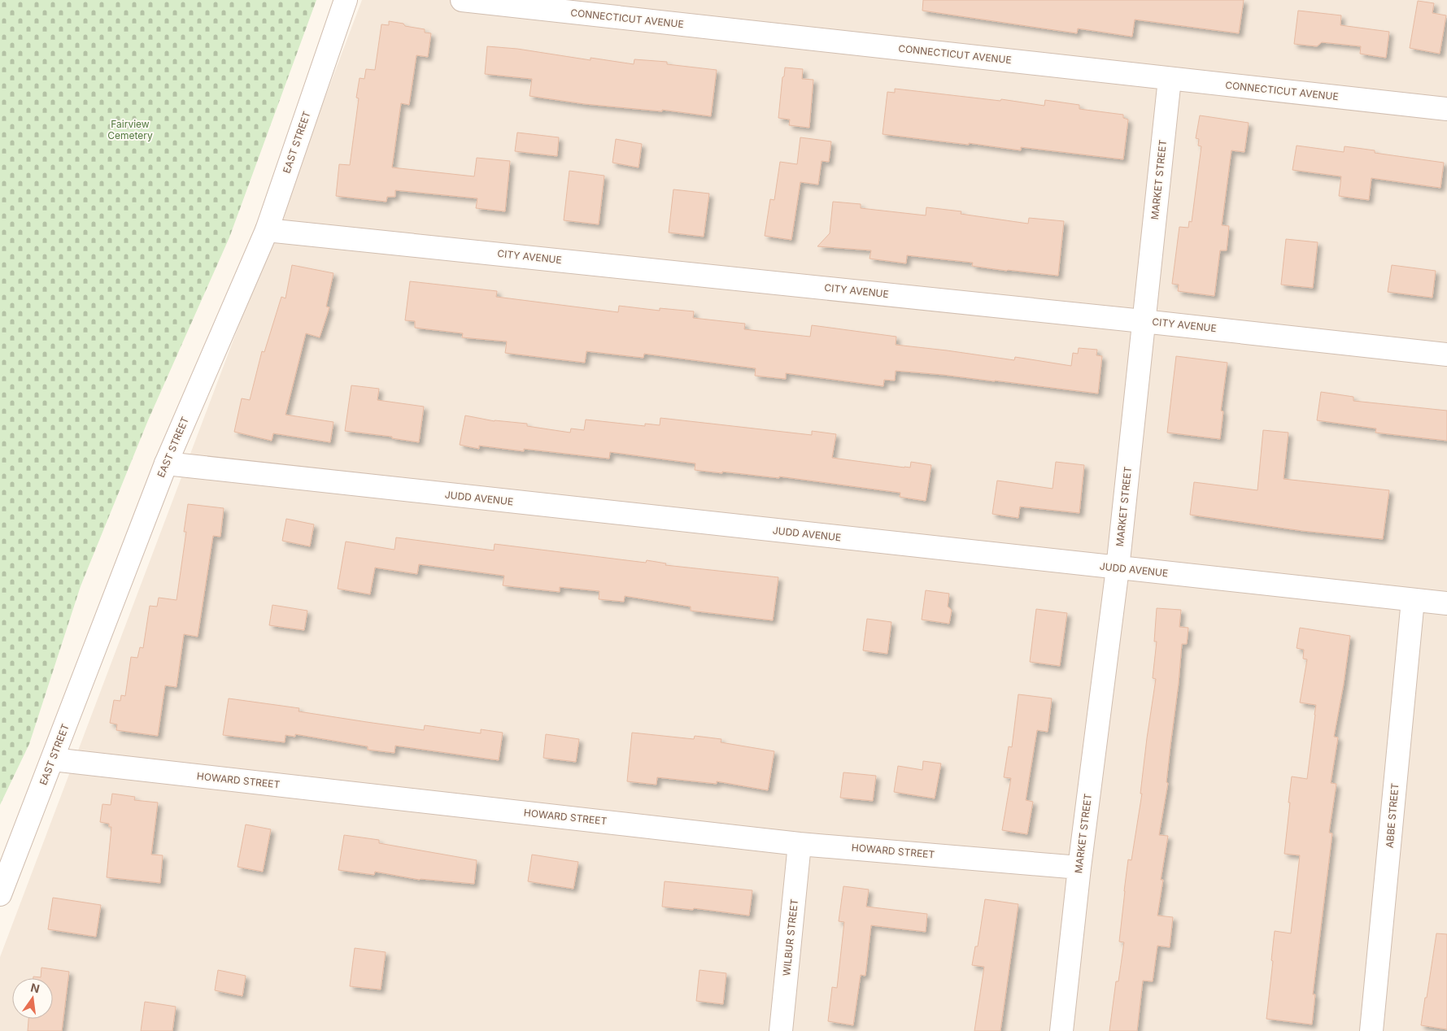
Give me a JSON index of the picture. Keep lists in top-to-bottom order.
{
  "streets": {
    "street": [
      "CONNECTICUT AVENUE",
      "EAST STREET",
      "MARKET STREET",
      "CITY AVENUE",
      "JUDD AVENUE",
      "HOWARD STREET",
      "ABBE STREET",
      "WILBUR STREET"
    ]
  },
  "crossings": [
    ["CONNECTICUT AVENUE", "MARKET STREET"],
    ["EAST STREET", "CITY AVENUE"],
    ["EAST STREET", "JUDD AVENUE"],
    ["EAST STREET", "HOWARD STREET"],
    ["MARKET STREET", "CITY AVENUE"],
    ["MARKET STREET", "JUDD AVENUE"],
    ["MARKET STREET", "HOWARD STREET"],
    ["JUDD AVENUE", "ABBE STREET"],
    ["HOWARD STREET", "WILBUR STREET"]
  ],
  "parks": ["Fairview Cemetery"],
  "north": "top"
}
